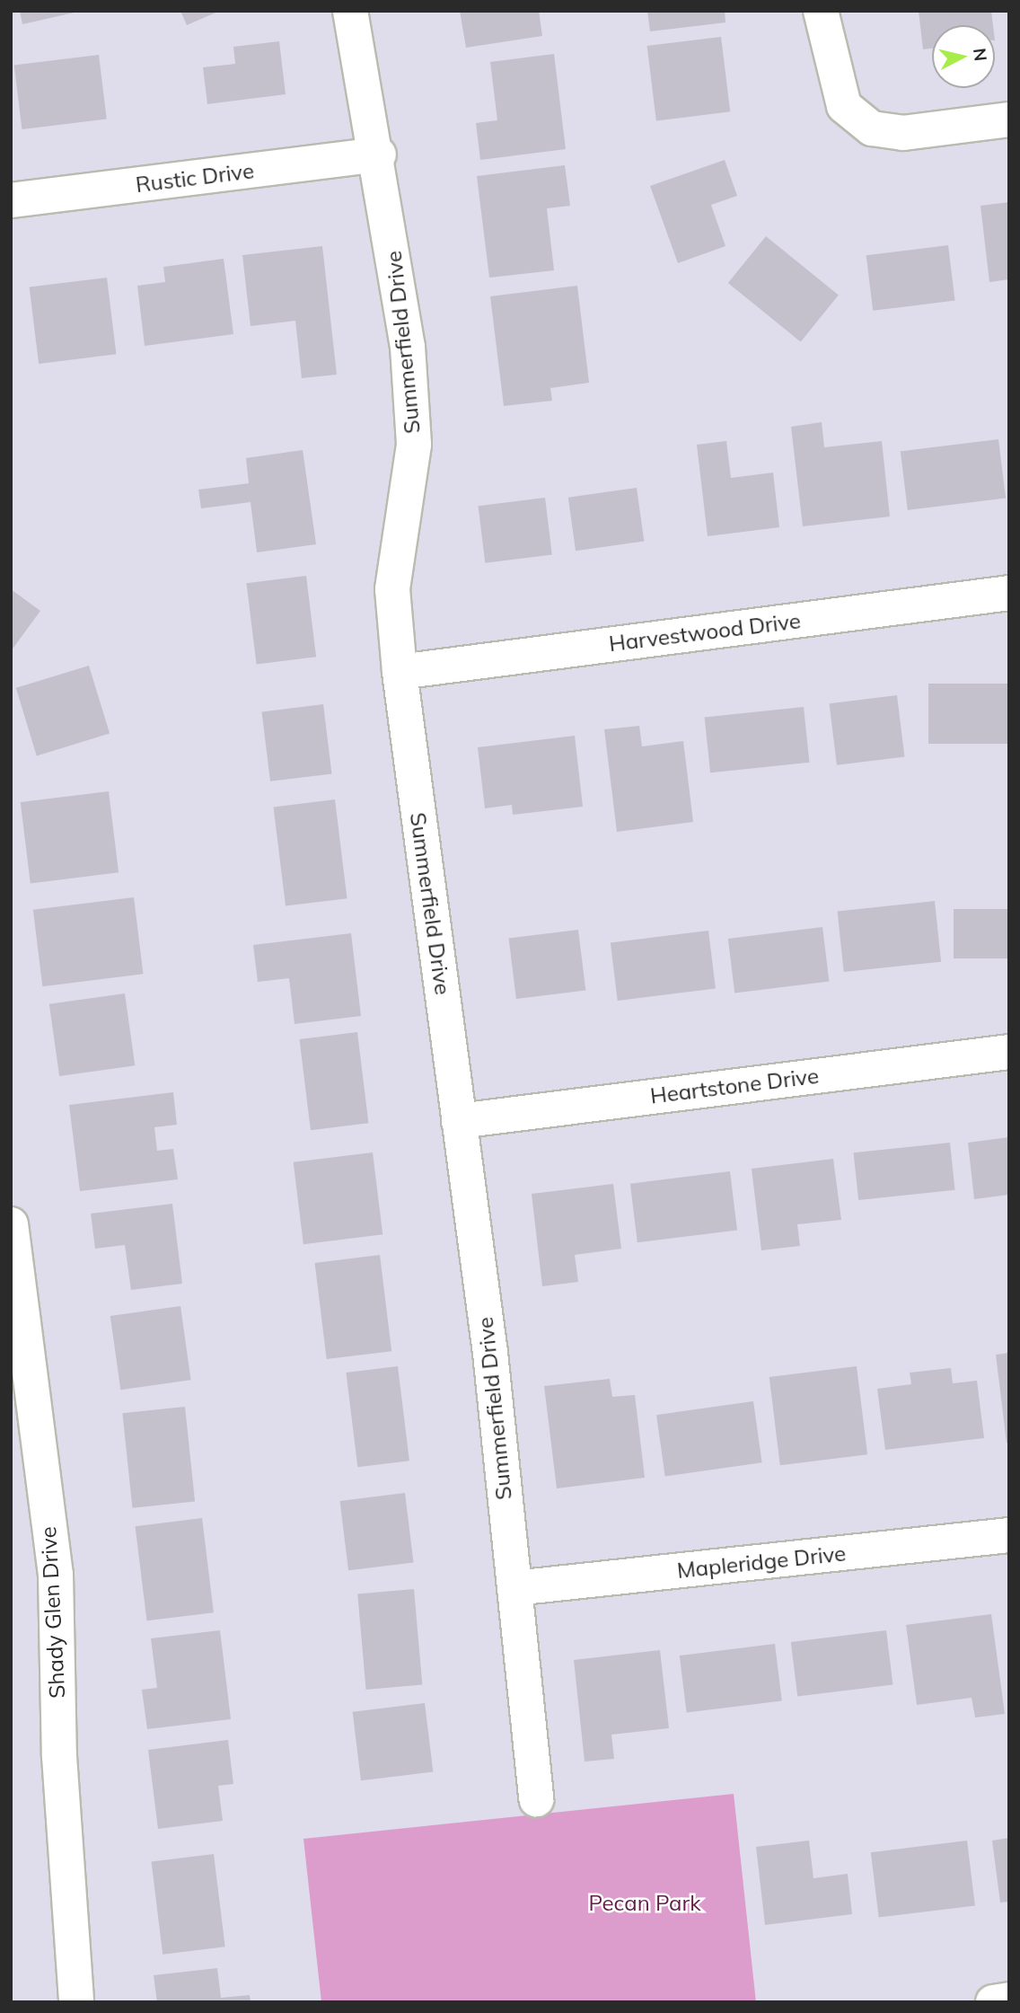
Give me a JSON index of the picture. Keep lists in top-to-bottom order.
{
  "streets": {
    "street": [
      "Rustic Drive",
      "Summerfield Drive",
      "Harvestwood Drive",
      "Heartstone Drive",
      "Mapleridge Drive",
      "Shady Glen Drive"
    ]
  },
  "crossings": [
    ["Rustic Drive", "Summerfield Drive"],
    ["Summerfield Drive", "Harvestwood Drive"],
    ["Summerfield Drive", "Heartstone Drive"],
    ["Summerfield Drive", "Mapleridge Drive"]
  ],
  "parks": ["Pecan Park"],
  "north": "right"
}
